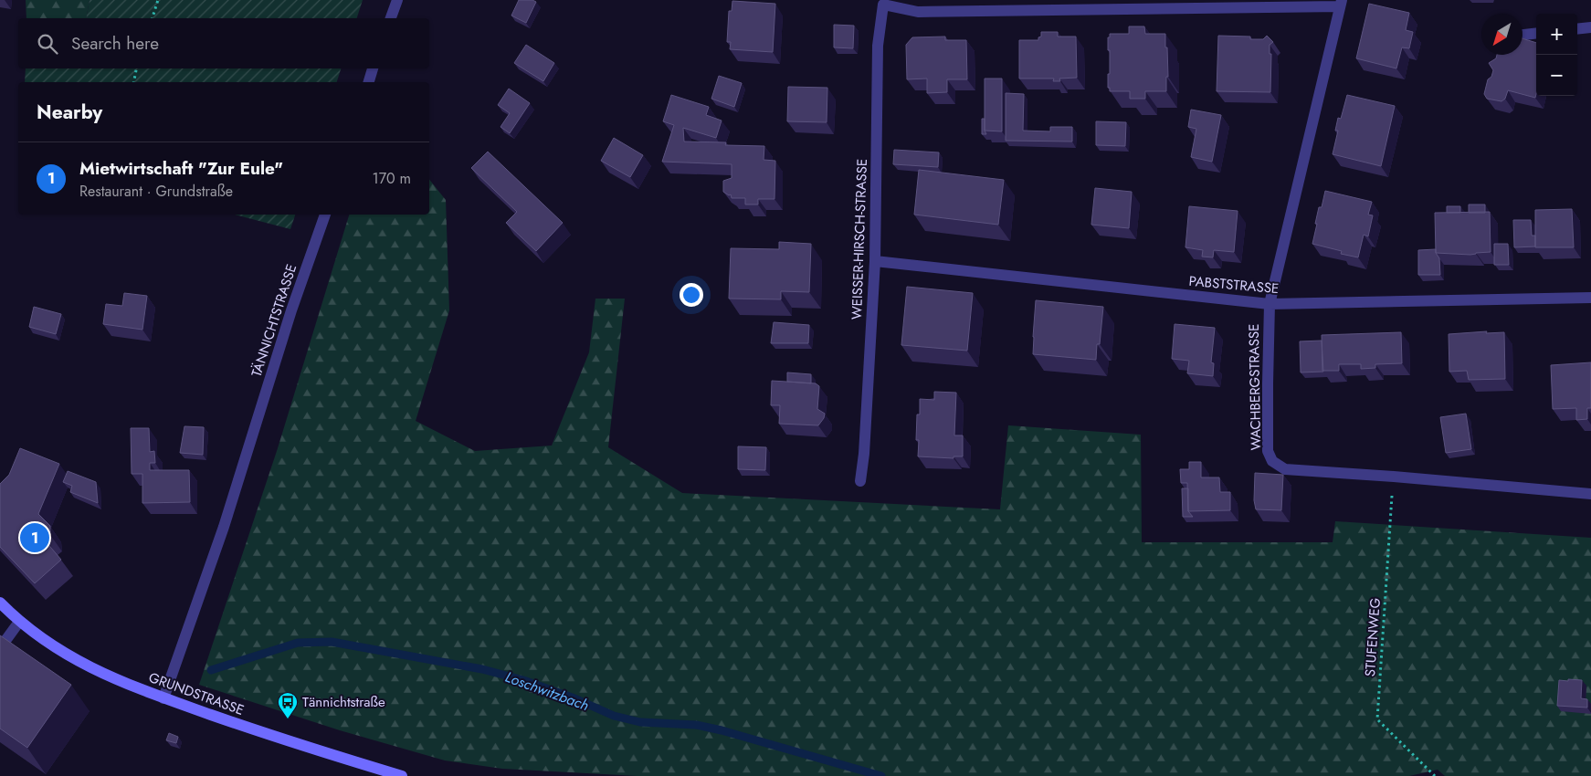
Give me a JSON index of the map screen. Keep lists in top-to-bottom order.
{
  "streets": {
    "main road": ["GRUNDSTRASSE"],
    "street": [
      "WEISSER-HIRSCH-STRASSE",
      "PABSTSTRASSE",
      "TÄNNICHTSTRASSE",
      "WACHBERGSTRASSE"
    ],
    "path": ["STUFENWEG"]
  },
  "crossings": [
    ["WEISSER-HIRSCH-STRASSE", "PABSTSTRASSE"],
    ["PABSTSTRASSE", "WACHBERGSTRASSE"],
    ["TÄNNICHTSTRASSE", "GRUNDSTRASSE"],
    ["WACHBERGSTRASSE", "STUFENWEG"]
  ],
  "water": ["Loschwitzbach"],
  "places": {
    "bus stop": ["Tännichtstraße"]
  },
  "north": "bottom left",
  "page": {
    "map_buttons": ["+", "−"],
    "search": "Search here",
    "heading": "Nearby",
    "list": [
      {
        "mark": "1",
        "name": "Mietwirtschaft \"Zur Eule\"",
        "note": "Restaurant · Grundstraße",
        "value": "170 m"
      }
    ],
    "pins": "1"
  }
}
